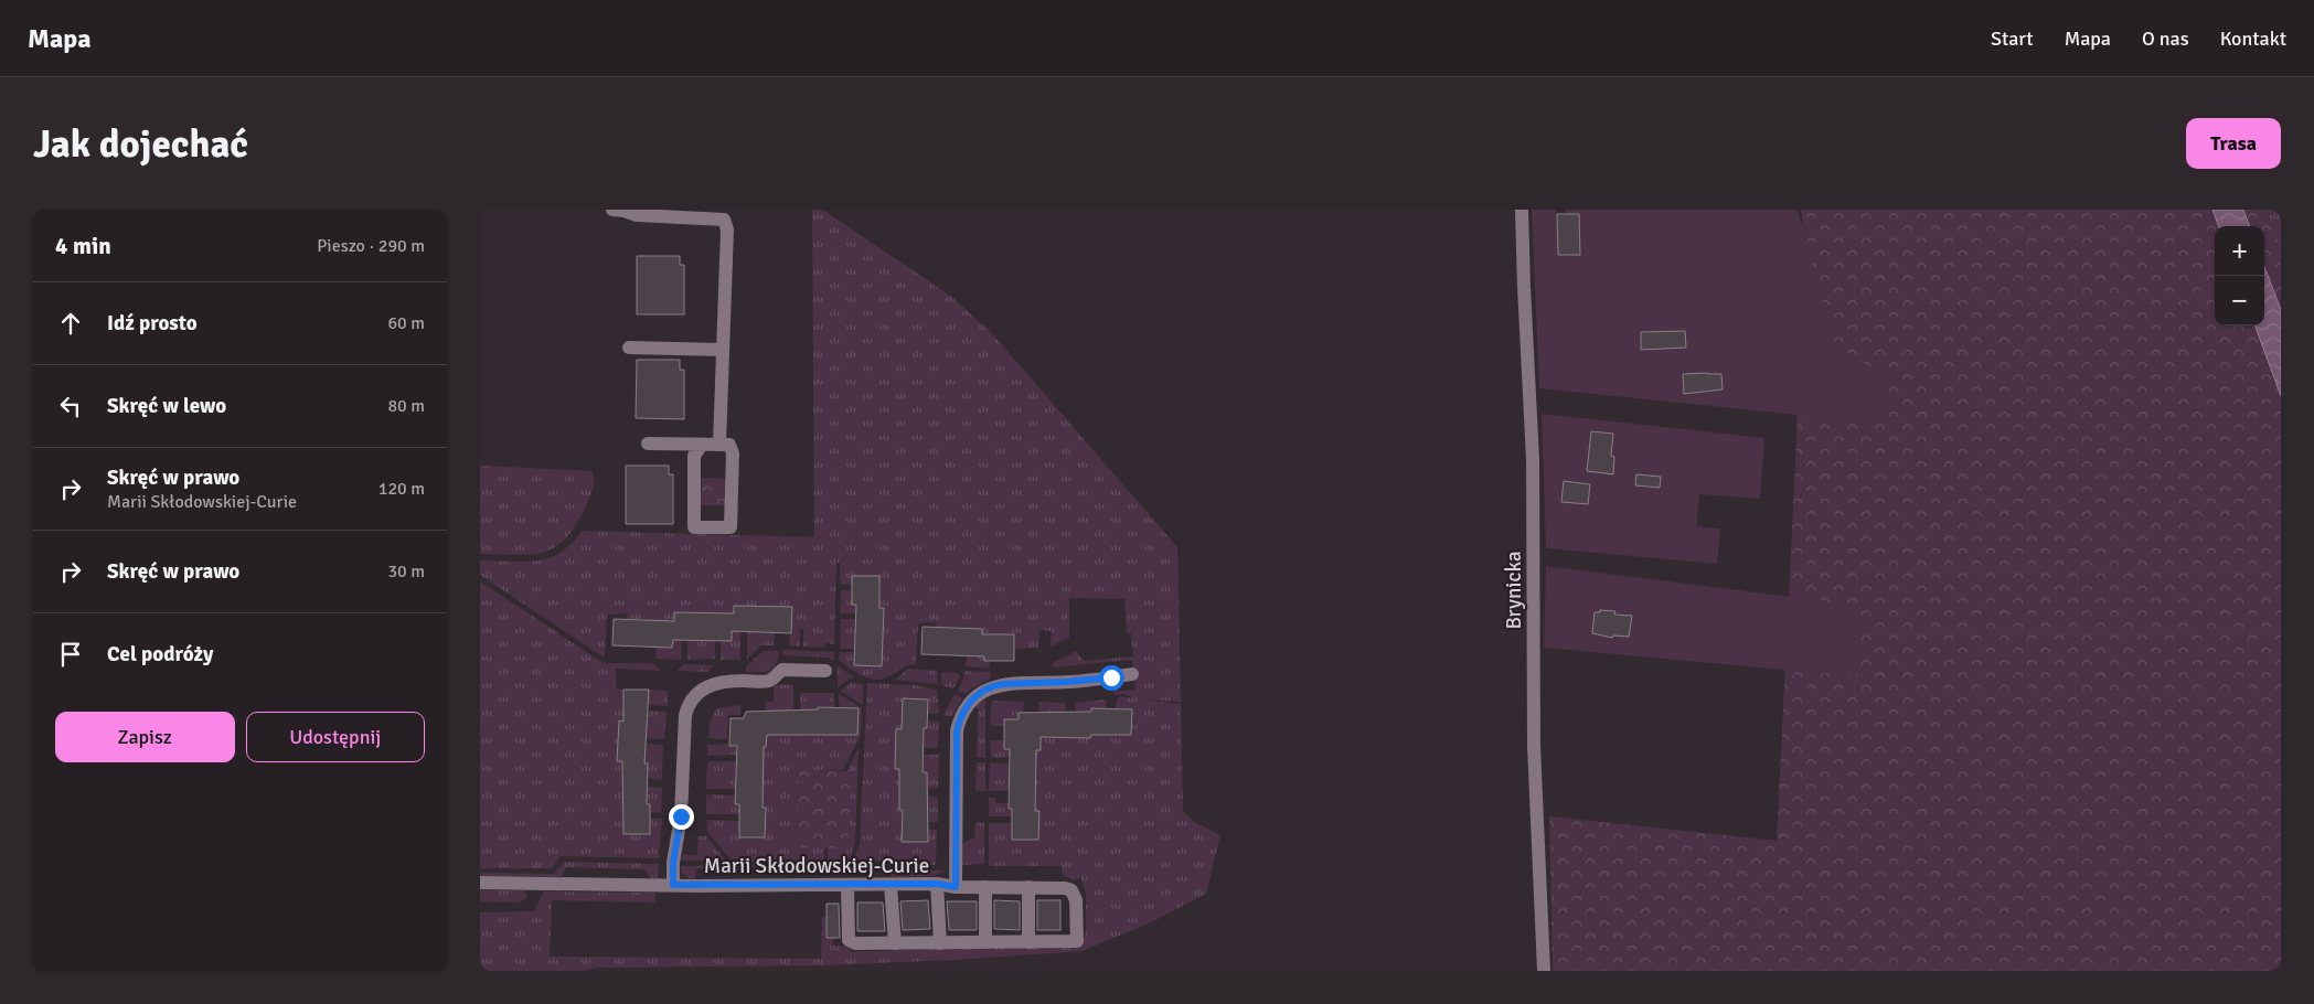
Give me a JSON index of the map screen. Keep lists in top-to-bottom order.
{
  "streets": {
    "street": ["Brynicka", "Marii Skłodowskiej-Curie"]
  },
  "page": {
    "header": "Mapa",
    "nav": [
      "Start",
      "Mapa",
      "O nas",
      "Kontakt"
    ],
    "buttons": [
      "Trasa",
      ["Zapisz", "Udostępnij"]
    ],
    "title": "Jak dojechać",
    "heading": ["4 min", "Pieszo · 290 m"],
    "map_buttons": ["+", "−"],
    "list": [
      ["Idź prosto", "60 m"],
      ["Skręć w lewo", "80 m"],
      ["Skręć w prawo", "Marii Skłodowskiej-Curie", "120 m"],
      ["Skręć w prawo", "30 m"],
      "Cel podróży"
    ]
  }
}
